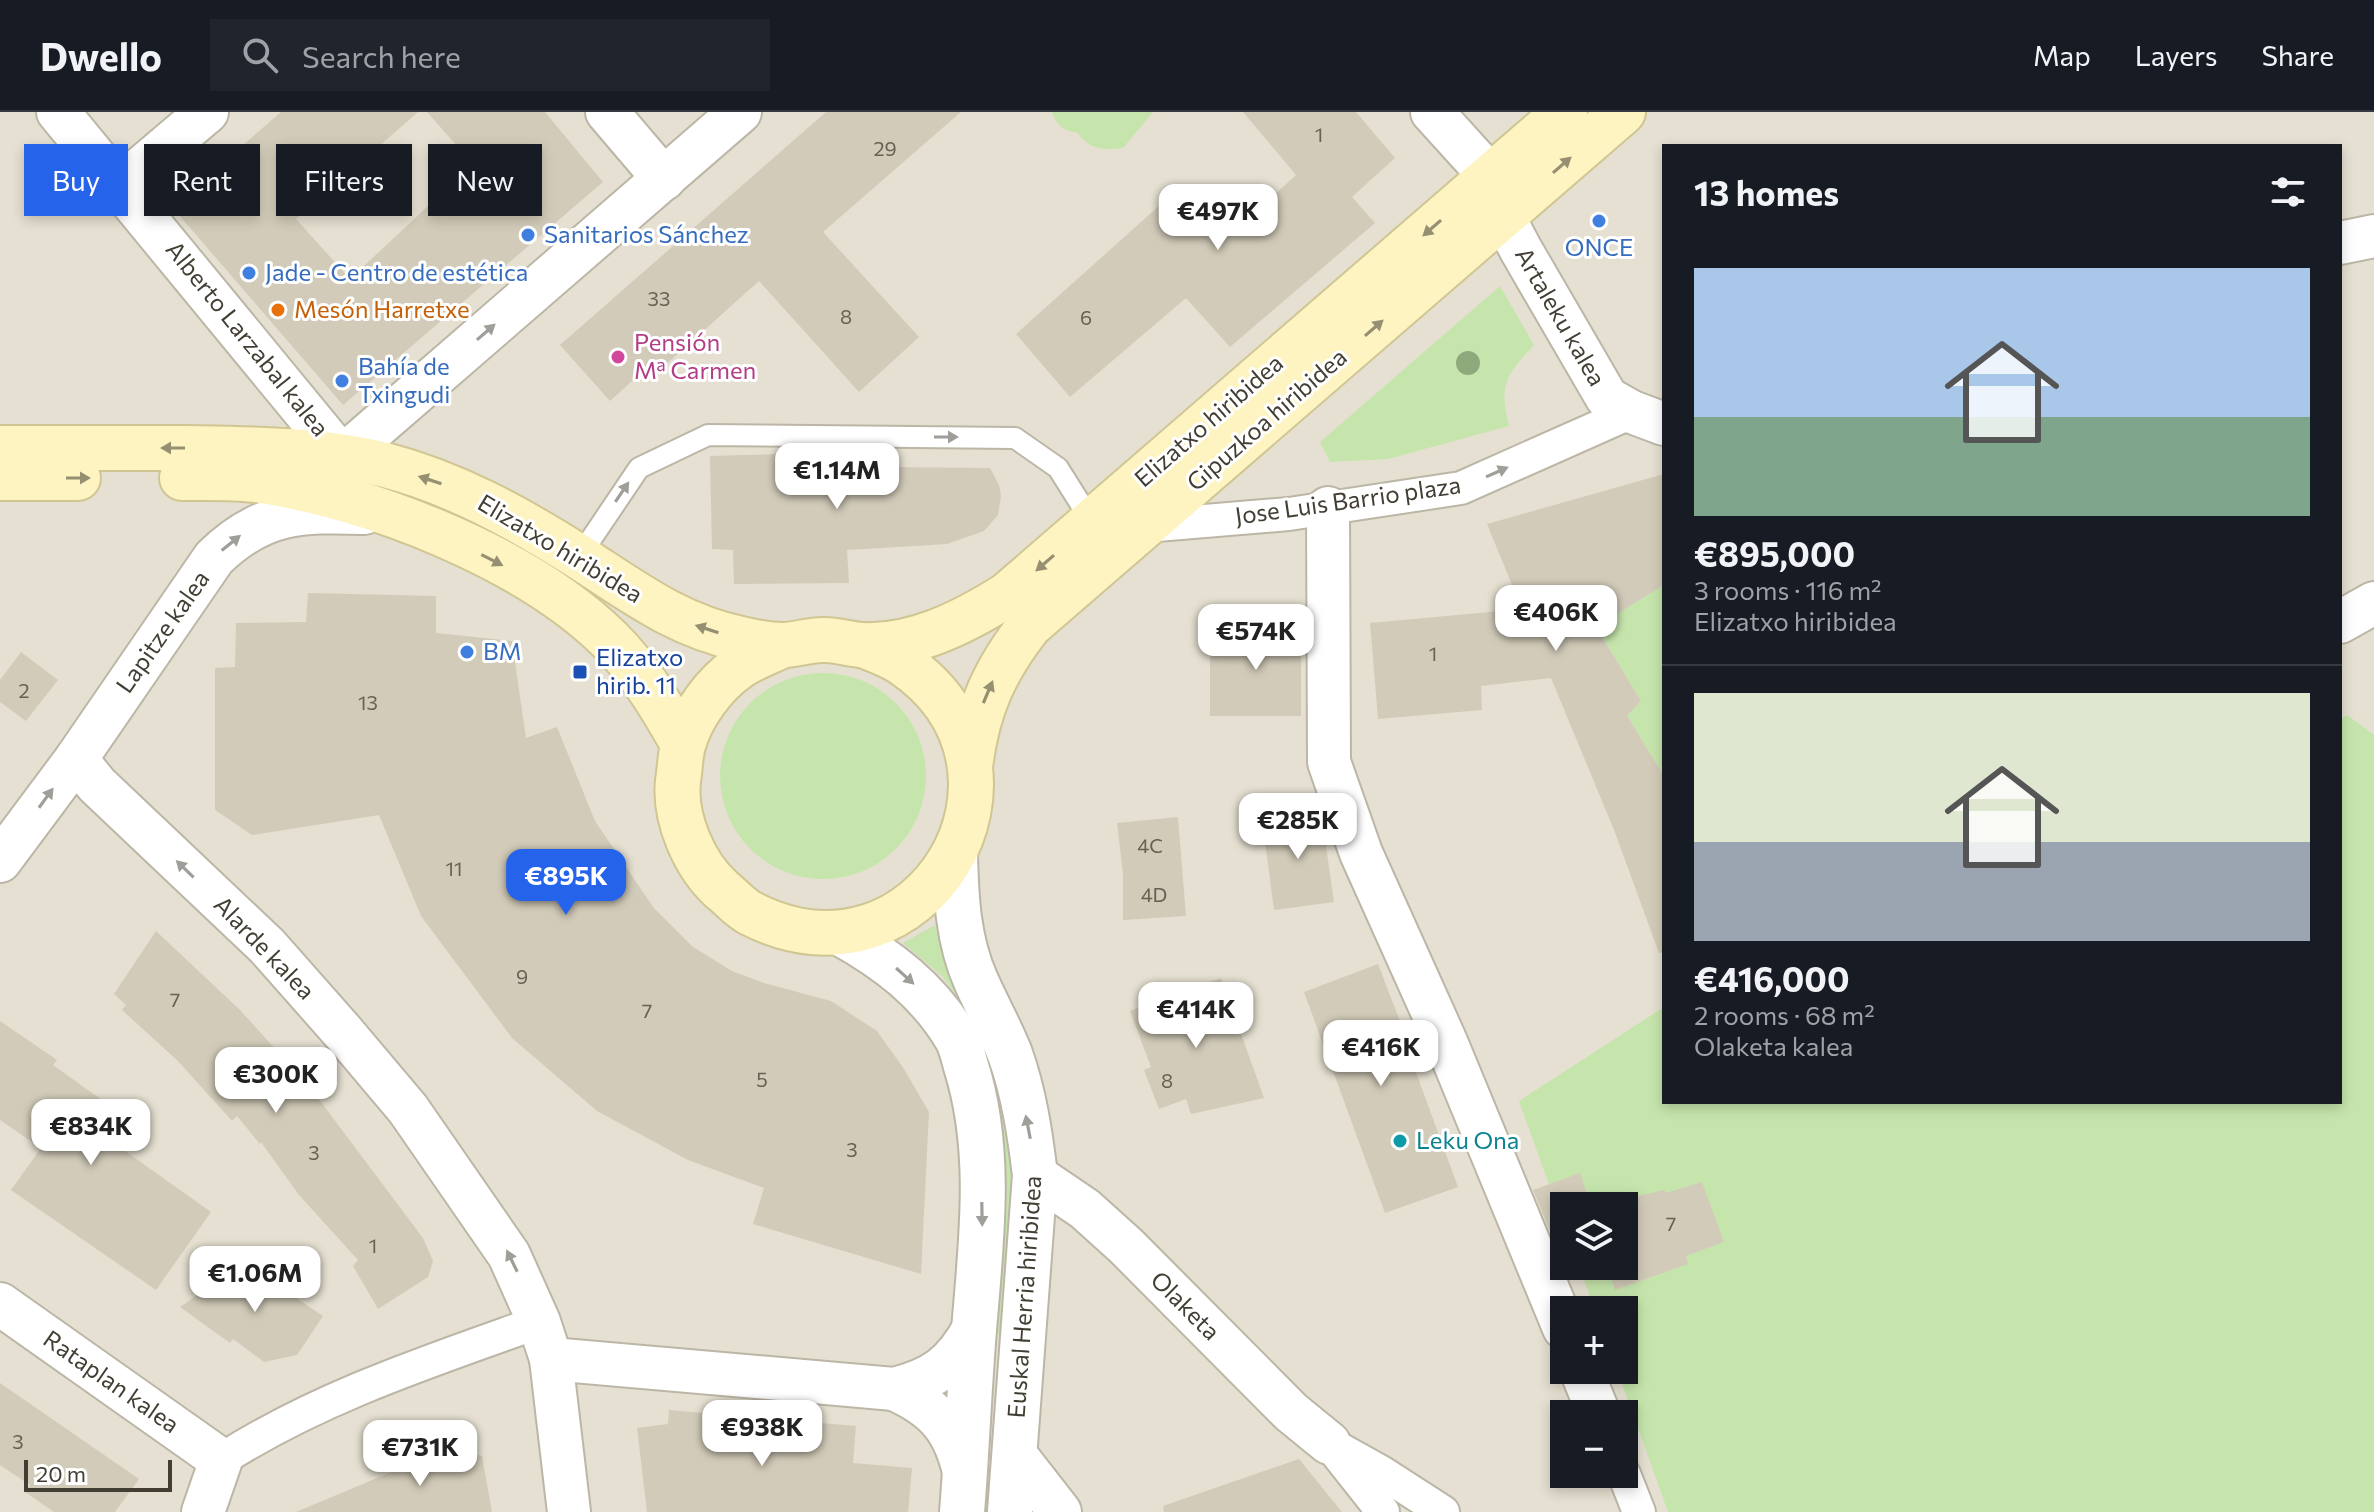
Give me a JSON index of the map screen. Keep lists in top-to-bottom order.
{
  "streets": {
    "main road": ["Gipuzkoa hiribidea", "Elizatxo hiribidea"],
    "street": [
      "Artaleku kalea",
      "Alberto Larzabal kalea",
      "Jose Luis Barrio plaza",
      "Lapitze kalea",
      "Alarde kalea",
      "Euskal Herria hiribidea",
      "Olaketa",
      "Rataplan kalea"
    ]
  },
  "crossings": [
    ["Artaleku kalea", "Gipuzkoa hiribidea"],
    ["Artaleku kalea", "Elizatxo hiribidea"],
    ["Artaleku kalea", "Jose Luis Barrio plaza"],
    ["Alberto Larzabal kalea", "Elizatxo hiribidea"],
    ["Gipuzkoa hiribidea", "Elizatxo hiribidea"],
    ["Gipuzkoa hiribidea", "Jose Luis Barrio plaza"],
    ["Elizatxo hiribidea", "Lapitze kalea"],
    ["Elizatxo hiribidea", "Euskal Herria hiribidea"],
    ["Lapitze kalea", "Alarde kalea"],
    ["Euskal Herria hiribidea", "Olaketa"]
  ],
  "one_way": [
    "Gipuzkoa hiribidea",
    "Jose Luis Barrio plaza",
    "Lapitze kalea",
    "Alarde kalea"
  ],
  "places": {
    "other": [
      "ONCE",
      "Sanitarios Sánchez",
      "Jade - Centro de estética",
      "Mesón Harretxe",
      "Pensión Mª Carmen",
      "Bahía de Txingudi",
      "BM",
      "Leku Ona"
    ],
    "transit": ["Elizatxo hirib. 11"]
  },
  "house_numbers": [
    "1",
    "29",
    "33",
    "8",
    "6",
    "1",
    "2",
    "13",
    "4C",
    "11",
    "4D",
    "9",
    "7",
    "7",
    "5",
    "8",
    "3",
    "3",
    "7",
    "1",
    "3"
  ],
  "scale_bar": "20 m",
  "page": {
    "header": "Dwello",
    "search": "Search here",
    "nav": ["Map", "Layers", "Share"],
    "chip": [
      "Buy",
      "Rent",
      "Filters",
      "New"
    ],
    "heading": "13 homes",
    "price": [
      "€497K",
      "€1.14M",
      "€406K",
      "€574K",
      "€285K",
      "€895K",
      "€414K",
      "€416K",
      "€300K",
      "€834K",
      "€1.06M",
      "€938K",
      "€731K"
    ],
    "list": [
      {
        "name": "€895,000",
        "note": "3 rooms · 116 m² · Elizatxo hiribidea"
      },
      {
        "name": "€416,000",
        "note": "2 rooms · 68 m² · Olaketa kalea"
      }
    ],
    "map_buttons": ["+", "−"],
    "scale": "20 m"
  }
}
